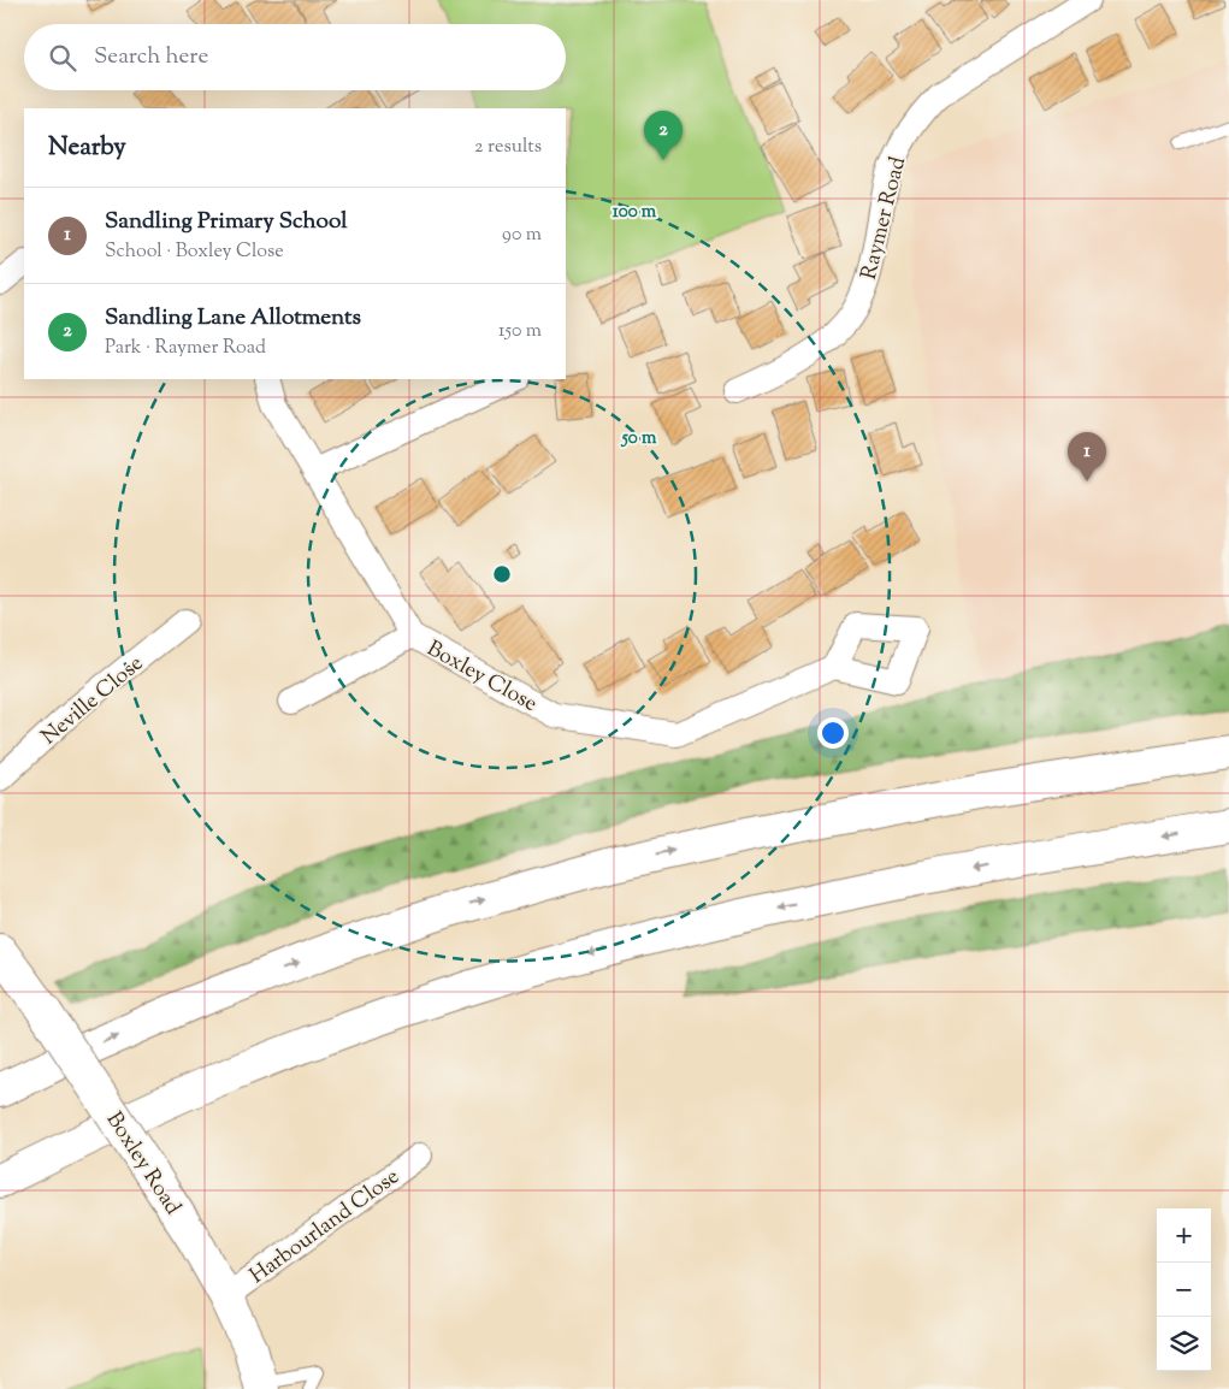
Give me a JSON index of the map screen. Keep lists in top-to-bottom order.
{
  "streets": {
    "main road": ["Boxley Road"],
    "street": [
      "Raymer Road",
      "Boxley Close",
      "Neville Close",
      "Harbourland Close"
    ]
  },
  "crossings": [
    ["Boxley Road", "Harbourland Close"]
  ],
  "page": {
    "search": "Search here",
    "heading": ["Nearby", "2 results"],
    "pins": ["2", "1"],
    "list": [
      {
        "mark": "1",
        "name": "Sandling Primary School",
        "note": "School · Boxley Close",
        "value": "90 m"
      },
      {
        "mark": "2",
        "name": "Sandling Lane Allotments",
        "note": "Park · Raymer Road",
        "value": "150 m"
      }
    ],
    "map_buttons": ["+", "−"]
  },
  "rings": ["100 m", "50 m"]
}
